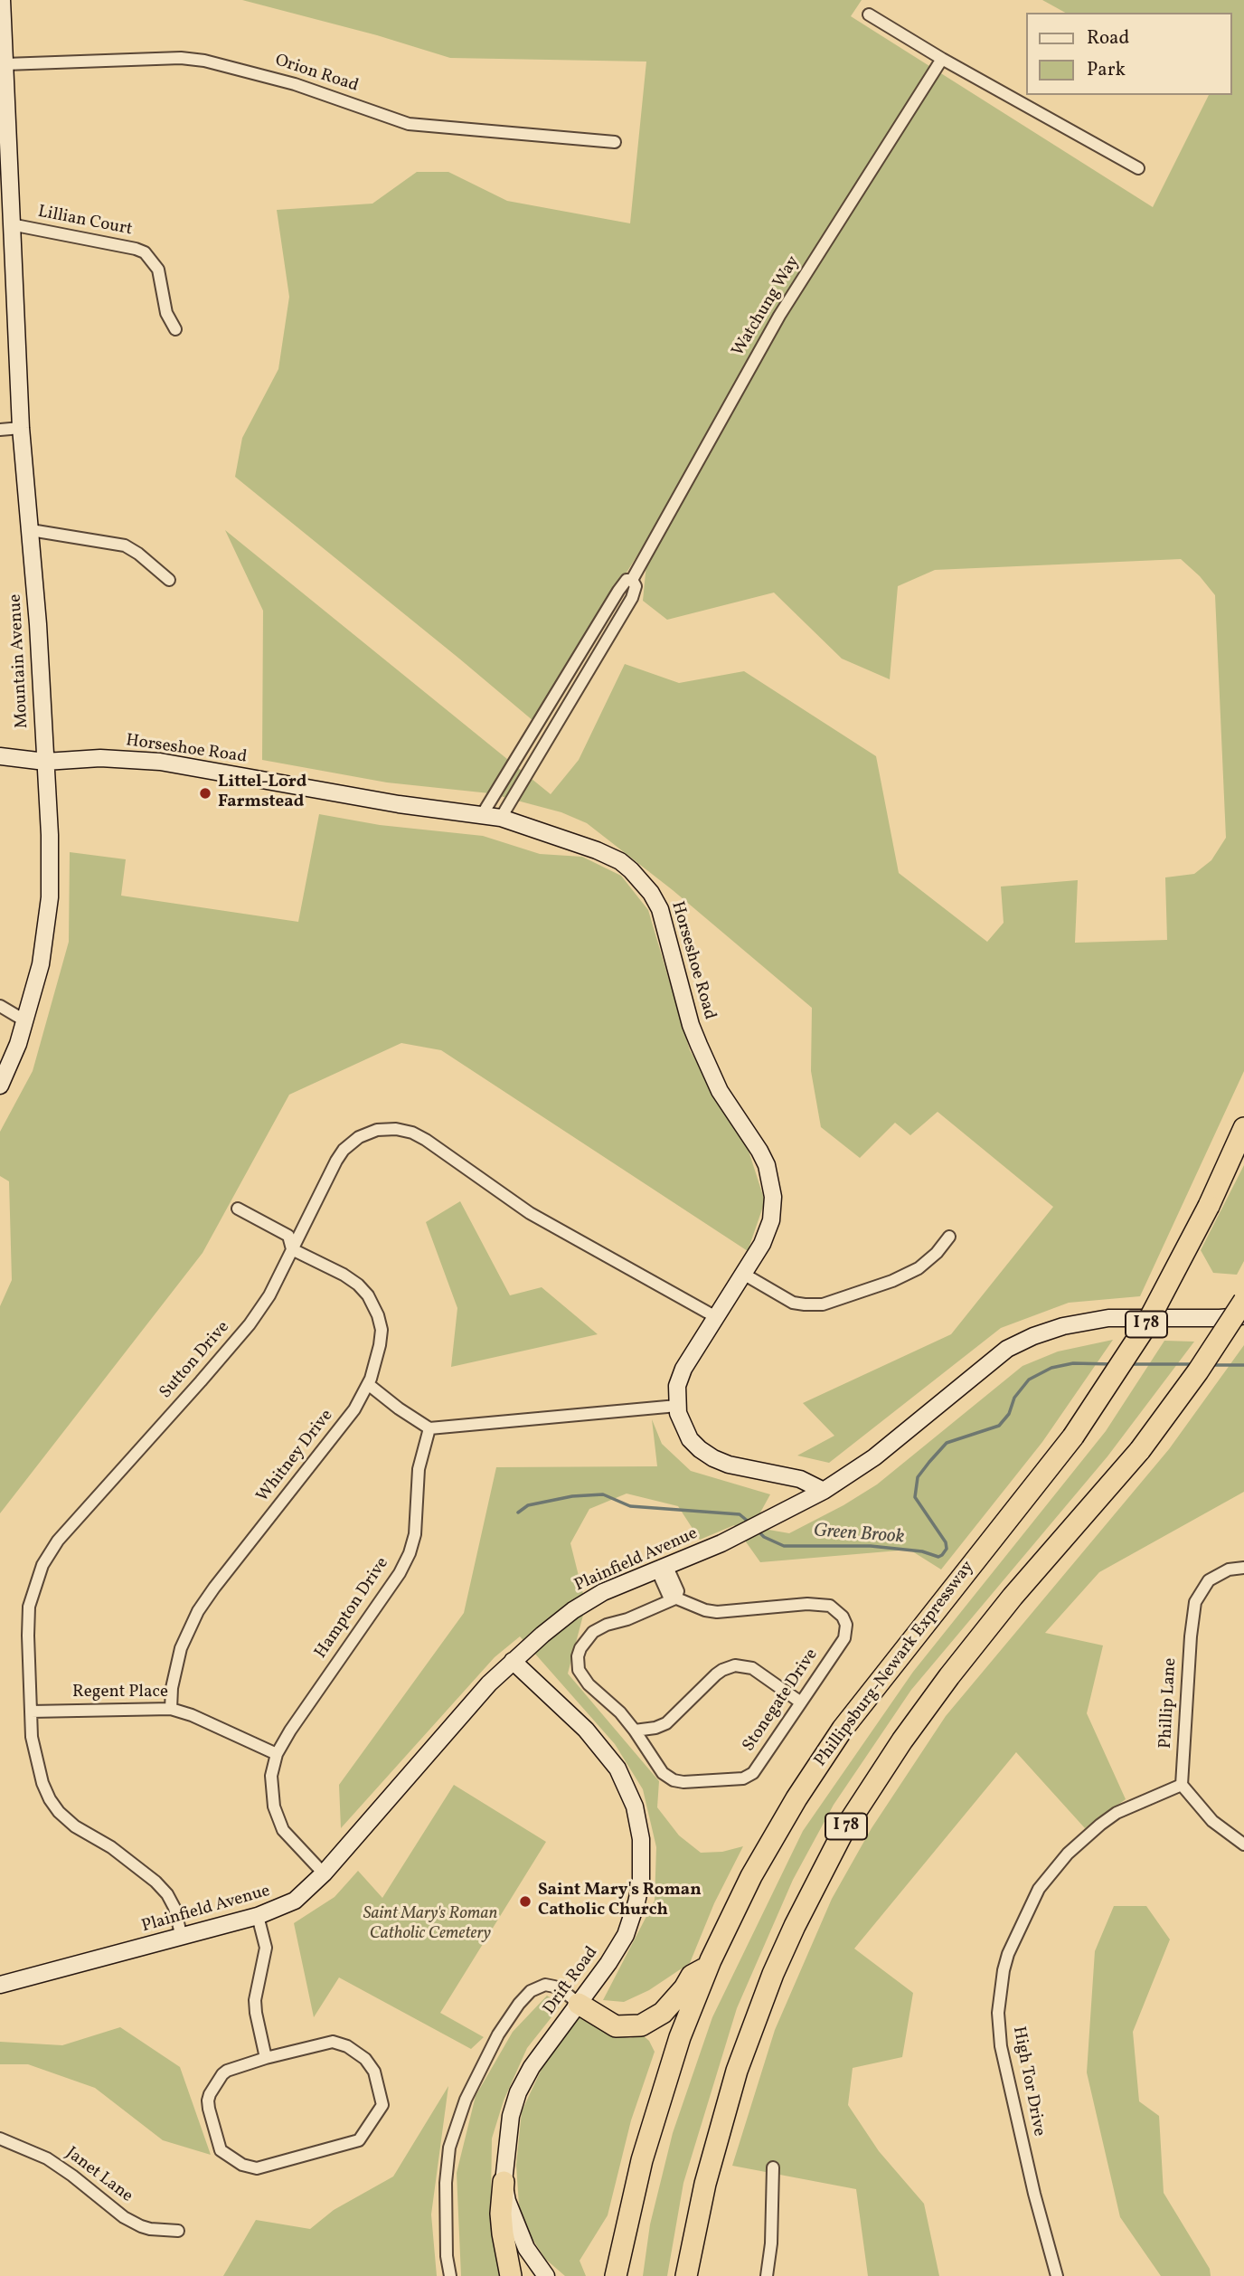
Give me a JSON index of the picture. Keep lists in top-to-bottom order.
{
  "streets": {
    "highway": ["I 78", "Phillipsburg-Newark Expressway"],
    "main road": [
      "Mountain Avenue",
      "Horseshoe Road",
      "Plainfield Avenue",
      "Drift Road"
    ],
    "street": [
      "Orion Road",
      "Lillian Court",
      "Watchung Way",
      "Sutton Drive",
      "Whitney Drive",
      "Hampton Drive",
      "Regent Place",
      "Stonegate Drive",
      "Phillip Lane",
      "High Tor Drive",
      "Janet Lane"
    ]
  },
  "crossings": [
    ["Orion Road", "Mountain Avenue"],
    ["Lillian Court", "Mountain Avenue"],
    ["Watchung Way", "Horseshoe Road"],
    ["Mountain Avenue", "Horseshoe Road"],
    ["Horseshoe Road", "Sutton Drive"],
    ["Sutton Drive", "Whitney Drive"],
    ["Sutton Drive", "Plainfield Avenue"],
    ["Sutton Drive", "Regent Place"],
    ["Whitney Drive", "Regent Place"],
    ["Plainfield Avenue", "Hampton Drive"],
    ["Plainfield Avenue", "Drift Road"],
    ["Hampton Drive", "Regent Place"],
    ["Phillip Lane", "High Tor Drive"]
  ],
  "water": ["Green Brook"],
  "parks": ["Saint Mary's Roman Catholic Cemetery"],
  "places": ["Littel-Lord Farmstead", "Saint Mary's Roman Catholic Church"],
  "legend": ["Road", "Park"]
}
